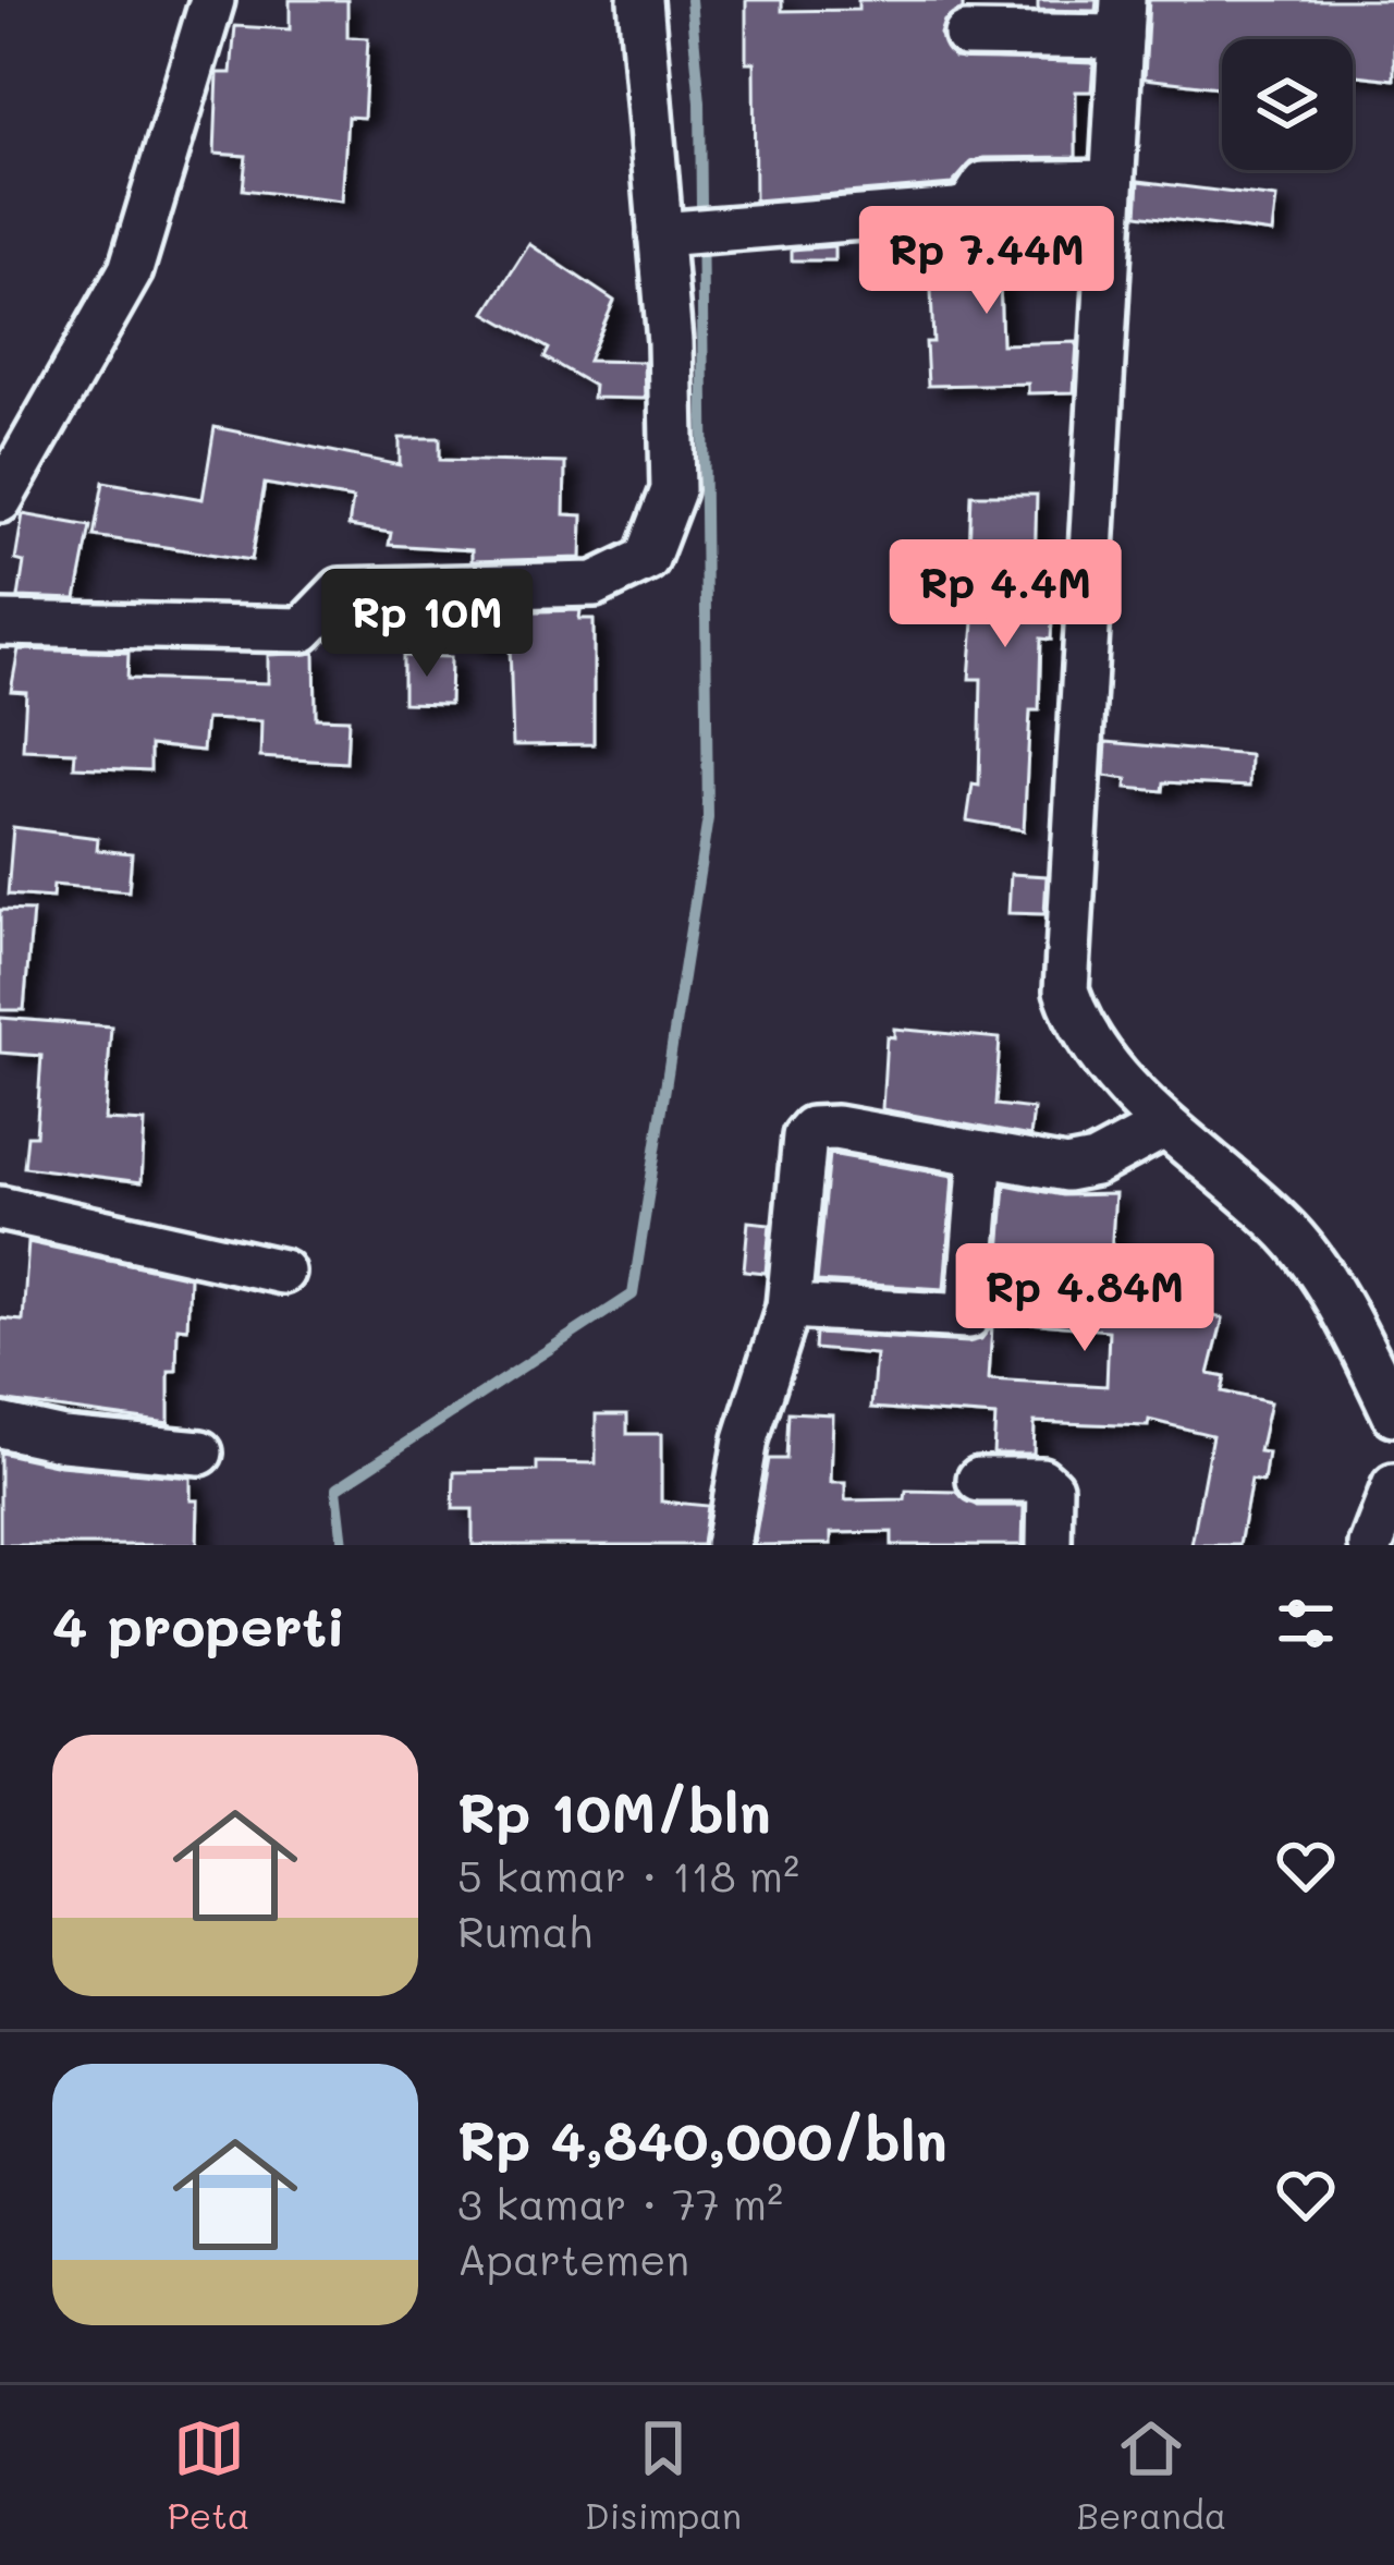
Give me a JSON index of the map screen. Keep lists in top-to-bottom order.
{
  "page": {
    "price": [
      "Rp 7.44M",
      "Rp 4.4M",
      "Rp 10M",
      "Rp 4.84M"
    ],
    "heading": "4 properti",
    "list": [
      {
        "name": "Rp 10M/bln",
        "note": "5 kamar · 118 m² · Rumah"
      },
      {
        "name": "Rp 4,840,000/bln",
        "note": "3 kamar · 77 m² · Apartemen"
      }
    ],
    "tabs": ["Peta", "Disimpan", "Beranda"]
  }
}
